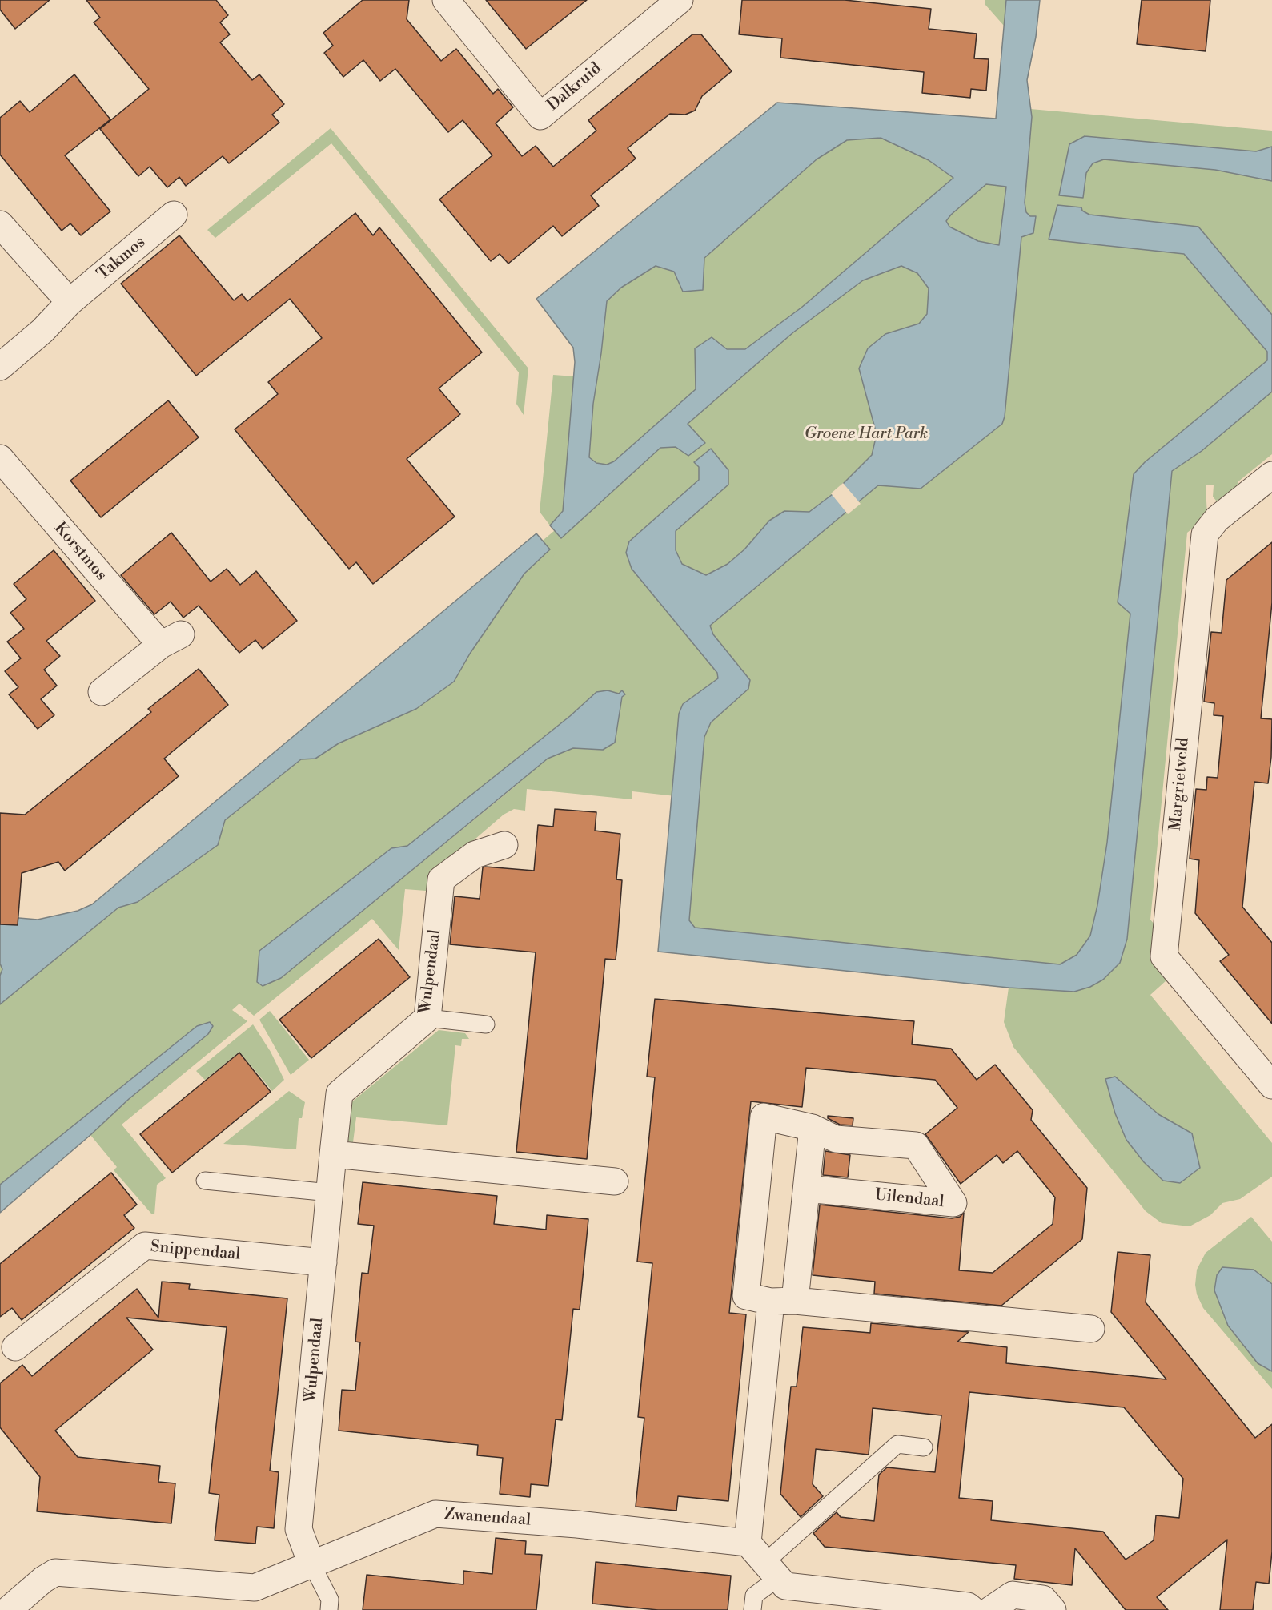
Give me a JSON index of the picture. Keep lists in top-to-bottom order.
{
  "streets": {
    "street": [
      "Dalkruid",
      "Takmos",
      "Korstmos",
      "Margrietveld",
      "Wulpendaal",
      "Uilendaal",
      "Snippendaal",
      "Zwanendaal"
    ]
  },
  "crossings": [
    ["Wulpendaal", "Snippendaal"],
    ["Wulpendaal", "Zwanendaal"]
  ],
  "parks": ["Groene Hart Park"]
}
